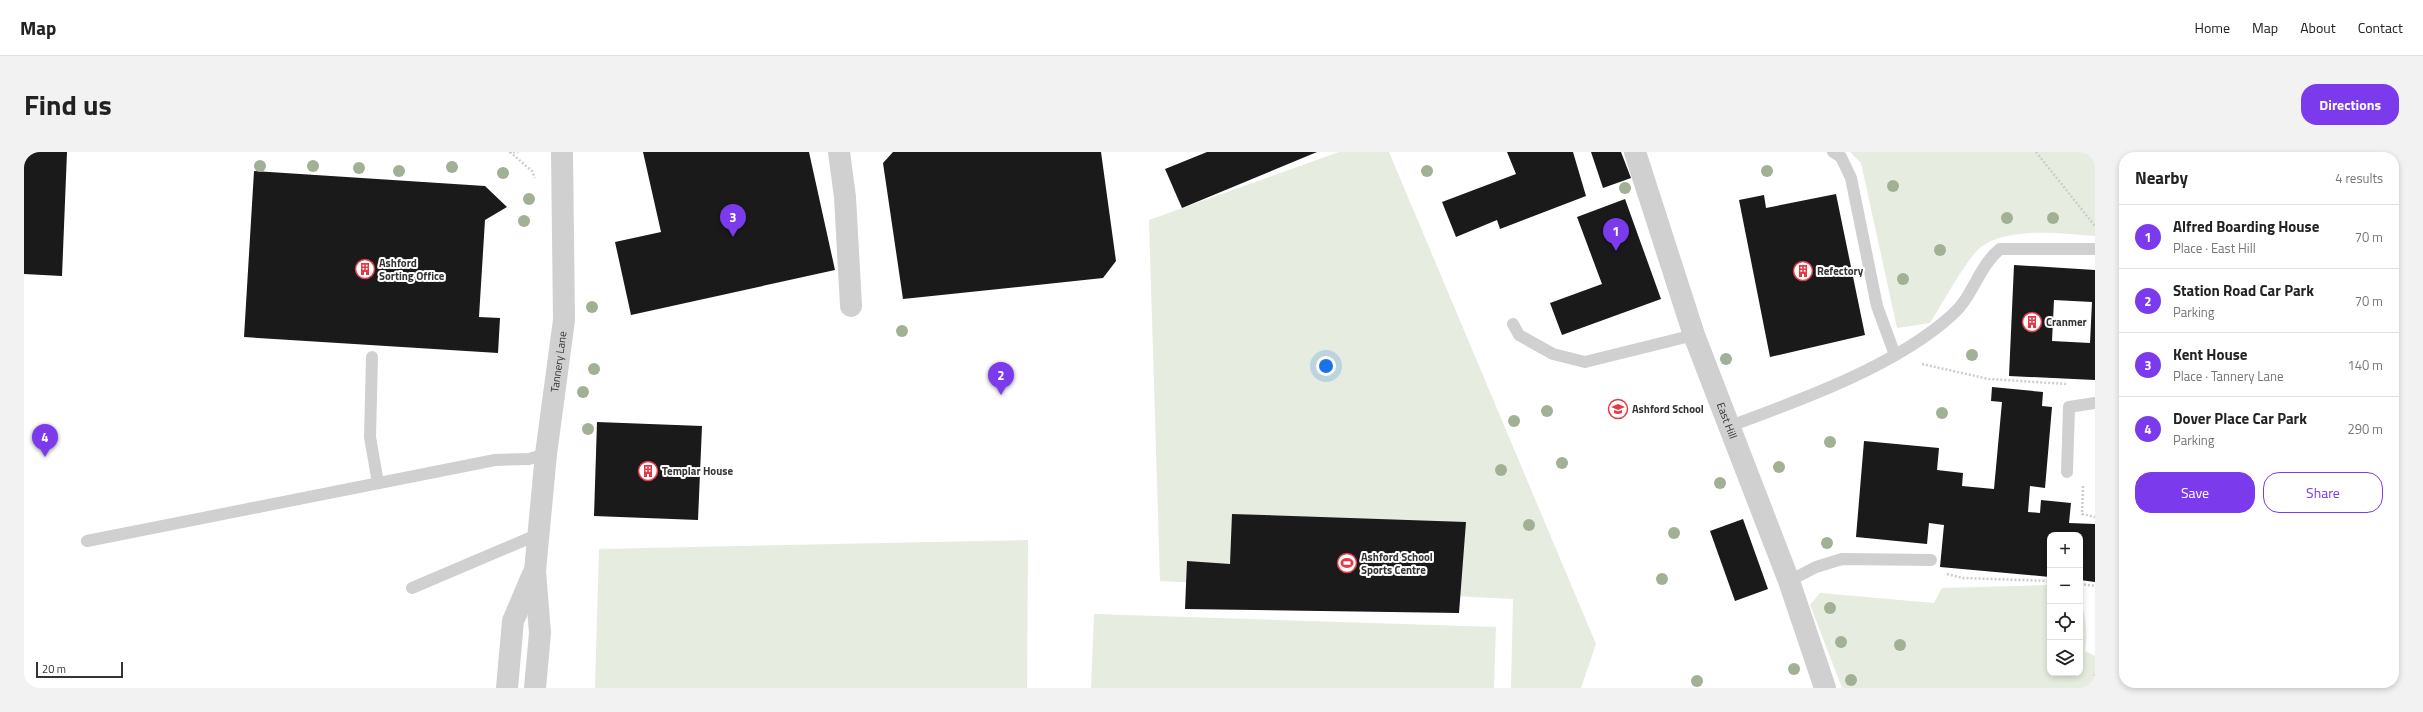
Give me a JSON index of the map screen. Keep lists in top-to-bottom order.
{
  "streets": {
    "street": ["Tannery Lane", "East Hill"]
  },
  "places": {
    "building": [
      "Ashford Sorting Office",
      "Refectory",
      "Cranmer",
      "Templar House"
    ],
    "school or university": ["Ashford School"],
    "sports": ["Ashford School Sports Centre"]
  },
  "scale_bar": "20 m",
  "page": {
    "header": "Map",
    "nav": [
      "Home",
      "Map",
      "About",
      "Contact"
    ],
    "title": "Find us",
    "buttons": [
      "Directions",
      ["Save", "Share"]
    ],
    "heading": ["Nearby", "4 results"],
    "pins": [
      "3",
      "1",
      "2",
      "4"
    ],
    "list": [
      {
        "mark": "1",
        "name": "Alfred Boarding House",
        "note": "Place · East Hill",
        "value": "70 m"
      },
      {
        "mark": "2",
        "name": "Station Road Car Park",
        "note": "Parking",
        "value": "70 m"
      },
      {
        "mark": "3",
        "name": "Kent House",
        "note": "Place · Tannery Lane",
        "value": "140 m"
      },
      {
        "mark": "4",
        "name": "Dover Place Car Park",
        "note": "Parking",
        "value": "290 m"
      }
    ],
    "map_buttons": ["+", "−"],
    "scale": "20 m"
  }
}
